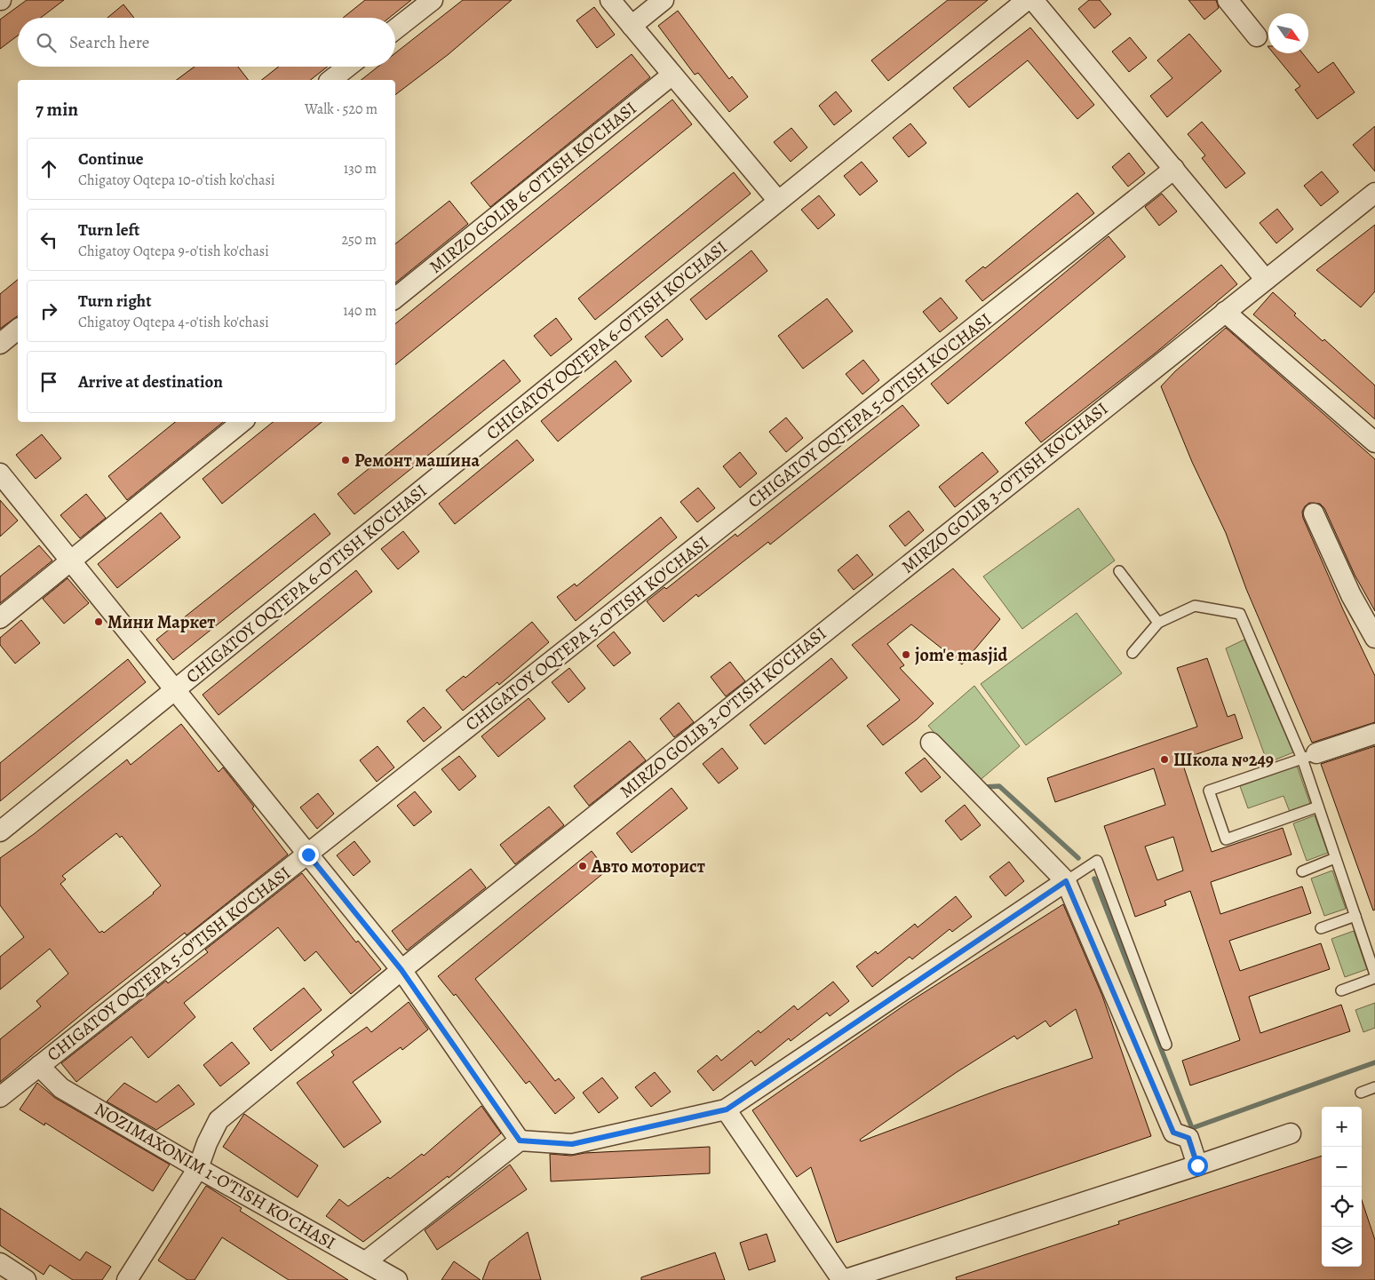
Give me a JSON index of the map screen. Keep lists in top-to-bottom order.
{
  "streets": {
    "street": [
      "MIRZO GOLIB 6-O'TISH KO'CHASI",
      "CHIGATOY OQTEPA 6-O'TISH KO'CHASI",
      "CHIGATOY OQTEPA 5-O'TISH KO'CHASI",
      "MIRZO GOLIB 3-O'TISH KO'CHASI",
      "NOZIMAXONIM 1-O'TISH KO'CHASI"
    ]
  },
  "crossings": [
    ["CHIGATOY OQTEPA 5-O'TISH KO'CHASI", "NOZIMAXONIM 1-O'TISH KO'CHASI"],
    ["MIRZO GOLIB 3-O'TISH KO'CHASI", "NOZIMAXONIM 1-O'TISH KO'CHASI"]
  ],
  "places": [
    "Ремонт машина",
    "Мини Маркет",
    "jom'e masjid",
    "Школа №249",
    "Авто моторист"
  ],
  "north": "bottom right",
  "page": {
    "search": "Search here",
    "heading": ["7 min", "Walk · 520 m"],
    "list": [
      ["Continue", "Chigatoy Oqtepa 10-o'tish ko'chasi", "130 m"],
      ["Turn left", "Chigatoy Oqtepa 9-o'tish ko'chasi", "250 m"],
      ["Turn right", "Chigatoy Oqtepa 4-o'tish ko'chasi", "140 m"],
      "Arrive at destination"
    ],
    "map_buttons": ["+", "−"]
  }
}
